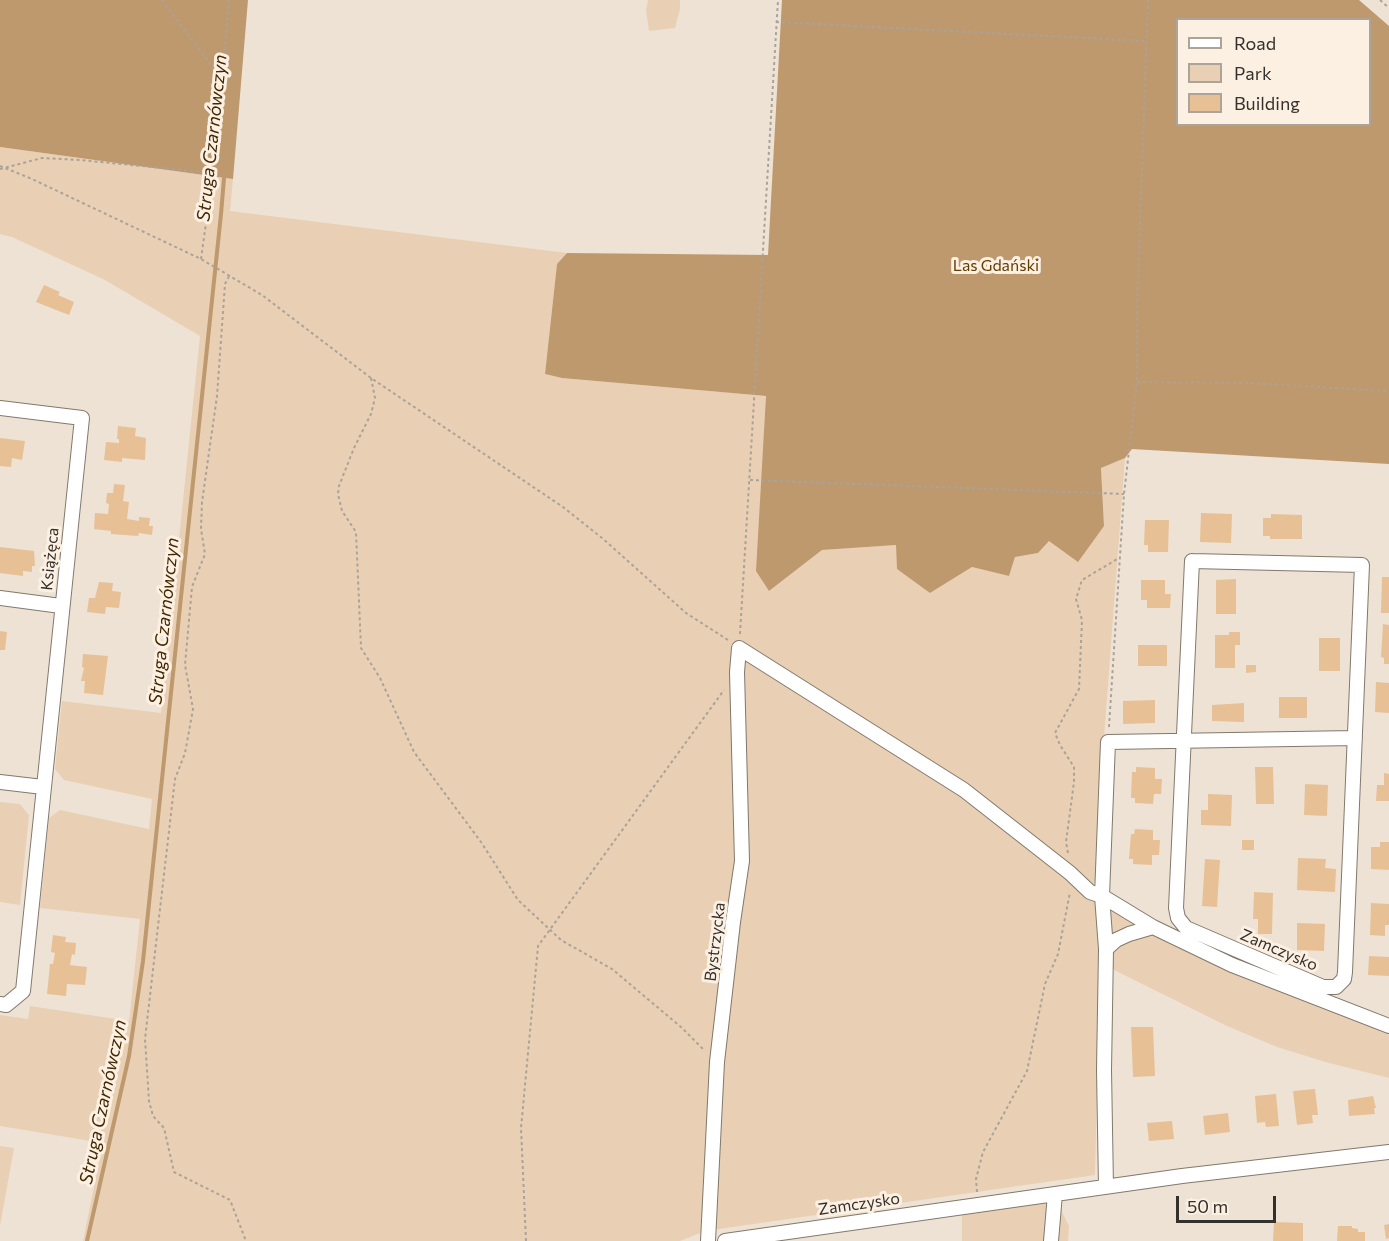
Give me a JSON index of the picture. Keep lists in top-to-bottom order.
{
  "streets": {
    "street": ["Książęca", "Bystrzycka", "Zamczysko"]
  },
  "water": ["Struga Czarnówczyn"],
  "parks": ["Las Gdański"],
  "legend": ["Road", "Park", "Building"],
  "scale_bar": "50 m"
}
